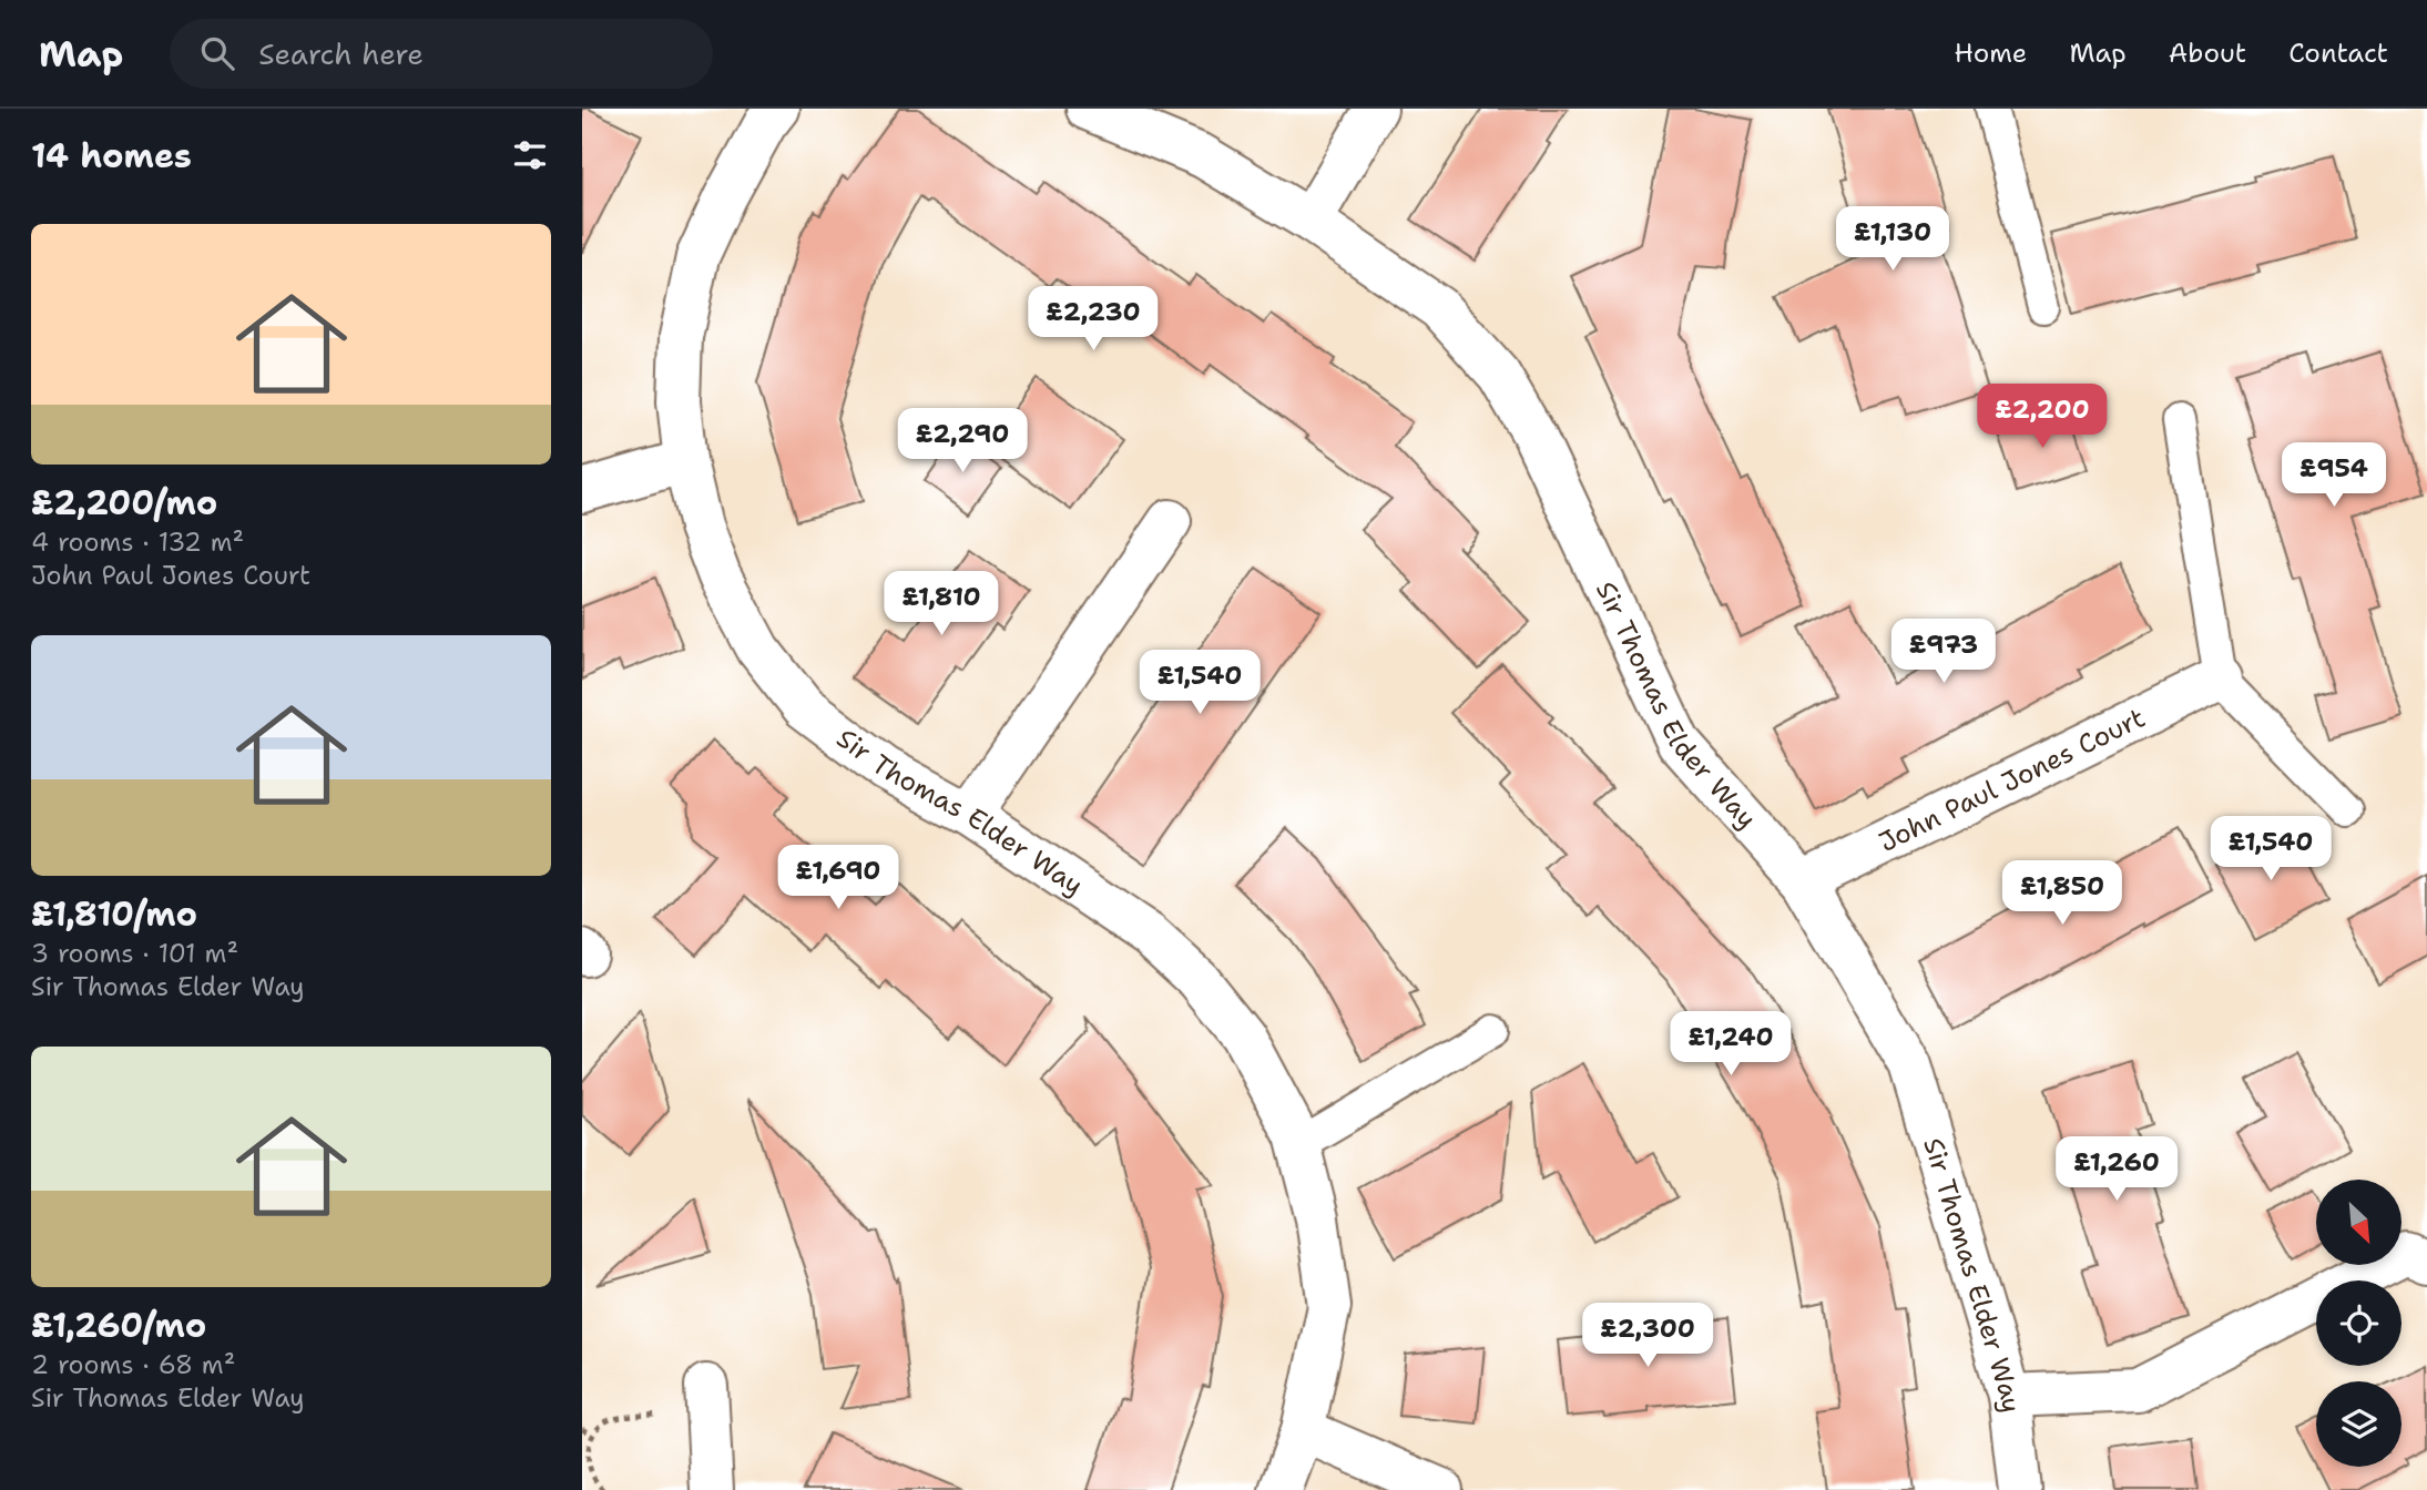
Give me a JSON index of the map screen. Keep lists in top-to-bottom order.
{
  "streets": {
    "street": ["Sir Thomas Elder Way", "John Paul Jones Court"]
  },
  "crossings": [
    ["Sir Thomas Elder Way", "John Paul Jones Court"]
  ],
  "north": "bottom right",
  "page": {
    "header": "Map",
    "search": "Search here",
    "nav": [
      "Home",
      "Map",
      "About",
      "Contact"
    ],
    "heading": "14 homes",
    "list": [
      {
        "name": "£2,200/mo",
        "note": "4 rooms · 132 m² · John Paul Jones Court"
      },
      {
        "name": "£1,810/mo",
        "note": "3 rooms · 101 m² · Sir Thomas Elder Way"
      },
      {
        "name": "£1,260/mo",
        "note": "2 rooms · 68 m² · Sir Thomas Elder Way"
      }
    ],
    "price": [
      "£1,130",
      "£2,230",
      "£2,200",
      "£2,290",
      "£954",
      "£1,810",
      "£973",
      "£1,540",
      "£1,540",
      "£1,690",
      "£1,850",
      "£1,240",
      "£1,260",
      "£2,300"
    ]
  }
}
